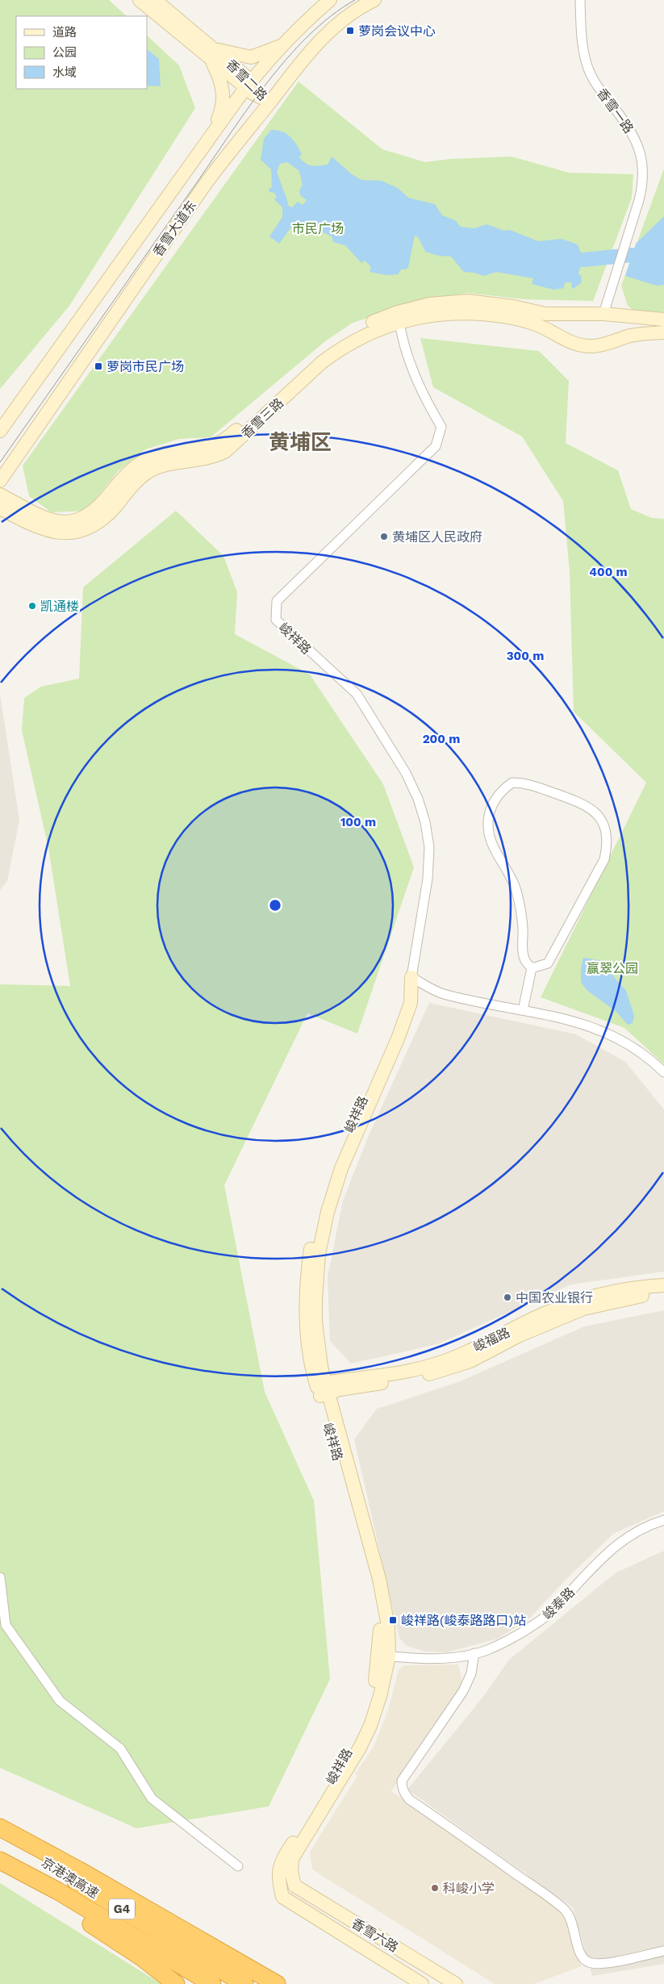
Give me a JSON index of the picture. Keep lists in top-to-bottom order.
{
  "streets": {
    "highway": ["京港澳高速", "G4"],
    "street": [
      "香雪二路",
      "香雪一路",
      "香雪大道东",
      "香雪三路",
      "峻祥路",
      "峻福路",
      "峻泰路",
      "香雪六路"
    ]
  },
  "crossings": [
    ["香雪二路", "香雪大道东"],
    ["香雪一路", "香雪三路"],
    ["香雪三路", "峻祥路"],
    ["峻祥路", "峻福路"],
    ["峻祥路", "峻泰路"],
    ["峻祥路", "香雪六路"]
  ],
  "districts": ["黄埔区"],
  "parks": ["市民广场", "赢翠公园"],
  "places": {
    "transit": ["萝岗会议中心", "萝岗市民广场", "峻祥路(峻泰路路口)站"],
    "other": [
      "黄埔区人民政府",
      "凯通楼",
      "中国农业银行",
      "科峻小学"
    ]
  },
  "legend": ["道路", "公园", "水域"],
  "rings": [
    "400 m",
    "300 m",
    "200 m",
    "100 m"
  ]
}
